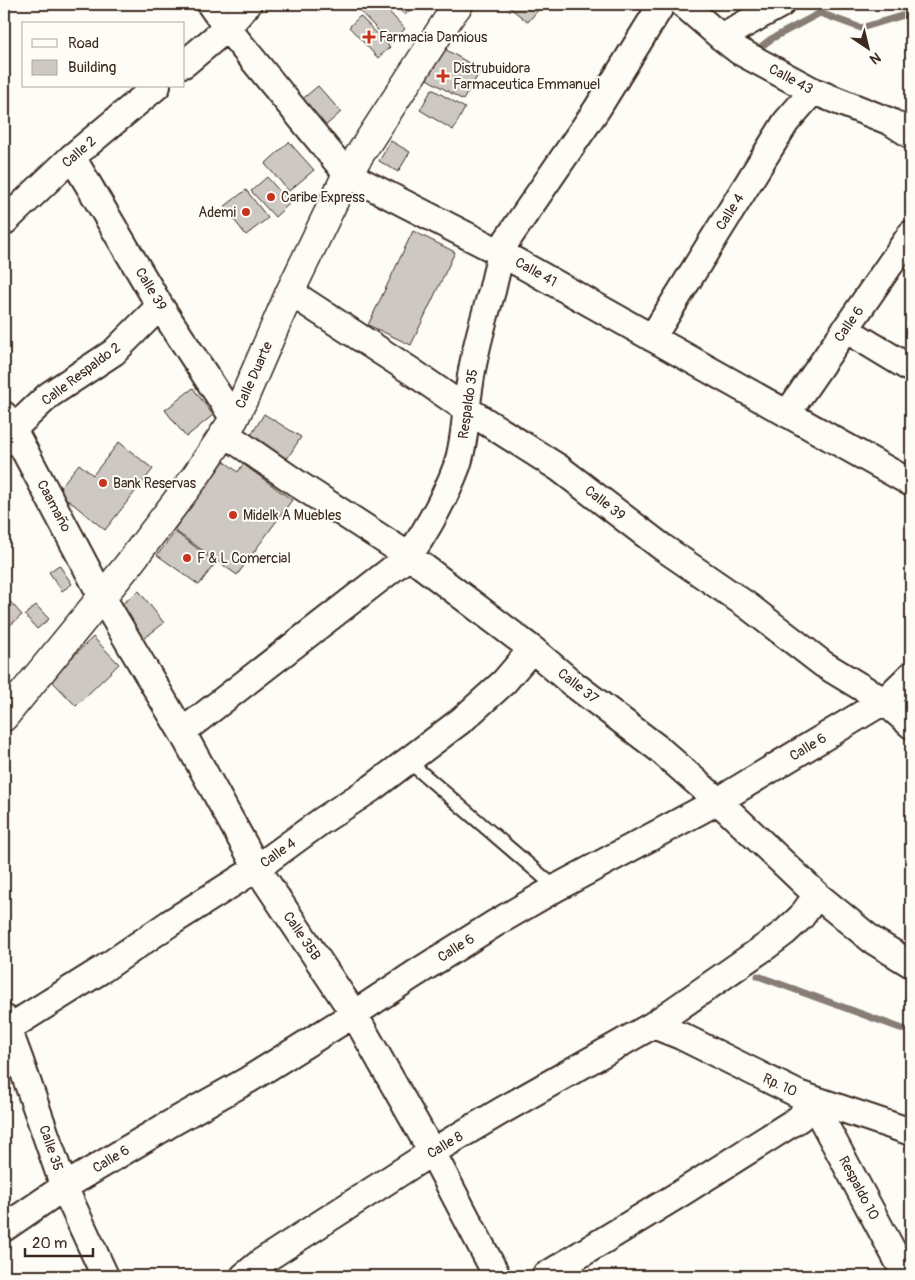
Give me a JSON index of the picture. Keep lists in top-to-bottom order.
{
  "streets": {
    "street": [
      "Calle 43",
      "Calle 2",
      "Calle 4",
      "Calle 41",
      "Calle 39",
      "Calle 6",
      "Calle Respaldo 2",
      "Calle Duarte",
      "Respaldo 35",
      "Caamaño",
      "Calle 37",
      "Calle 35B",
      "Rp. 10",
      "Calle 8",
      "Calle 35",
      "Respaldo 10"
    ]
  },
  "crossings": [
    ["Calle 43", "Calle 4"],
    ["Calle 2", "Calle 39"],
    ["Calle 4", "Calle 41"],
    ["Calle 4", "Calle 37"],
    ["Calle 4", "Calle 35B"],
    ["Calle 4", "Calle 35"],
    ["Calle 41", "Calle 6"],
    ["Calle 41", "Calle Duarte"],
    ["Calle 41", "Respaldo 35"],
    ["Calle 39", "Calle 6"],
    ["Calle 39", "Calle Respaldo 2"],
    ["Calle 39", "Calle Duarte"],
    ["Calle 39", "Respaldo 35"],
    ["Calle 39", "Calle 37"],
    ["Calle 6", "Calle 37"],
    ["Calle 6", "Calle 35B"],
    ["Calle 6", "Calle 35"],
    ["Calle Respaldo 2", "Caamaño"],
    ["Calle Duarte", "Caamaño"],
    ["Calle Duarte", "Calle 37"],
    ["Calle Duarte", "Calle 35B"],
    ["Respaldo 35", "Calle 37"],
    ["Respaldo 35", "Calle 35B"],
    ["Caamaño", "Calle 35B"],
    ["Calle 37", "Calle 8"],
    ["Calle 35B", "Calle 8"],
    ["Rp. 10", "Calle 8"],
    ["Rp. 10", "Respaldo 10"]
  ],
  "places": {
    "health": ["Farmacia Damious", "Distrubuidora Farmaceutica Emmanuel"],
    "other": [
      "Caribe Express",
      "Ademi",
      "Bank Reservas",
      "Midelk A Muebles",
      "F & L Comercial"
    ]
  },
  "legend": ["Road", "Building"],
  "scale_bar": "20 m",
  "north": "bottom right"
}
